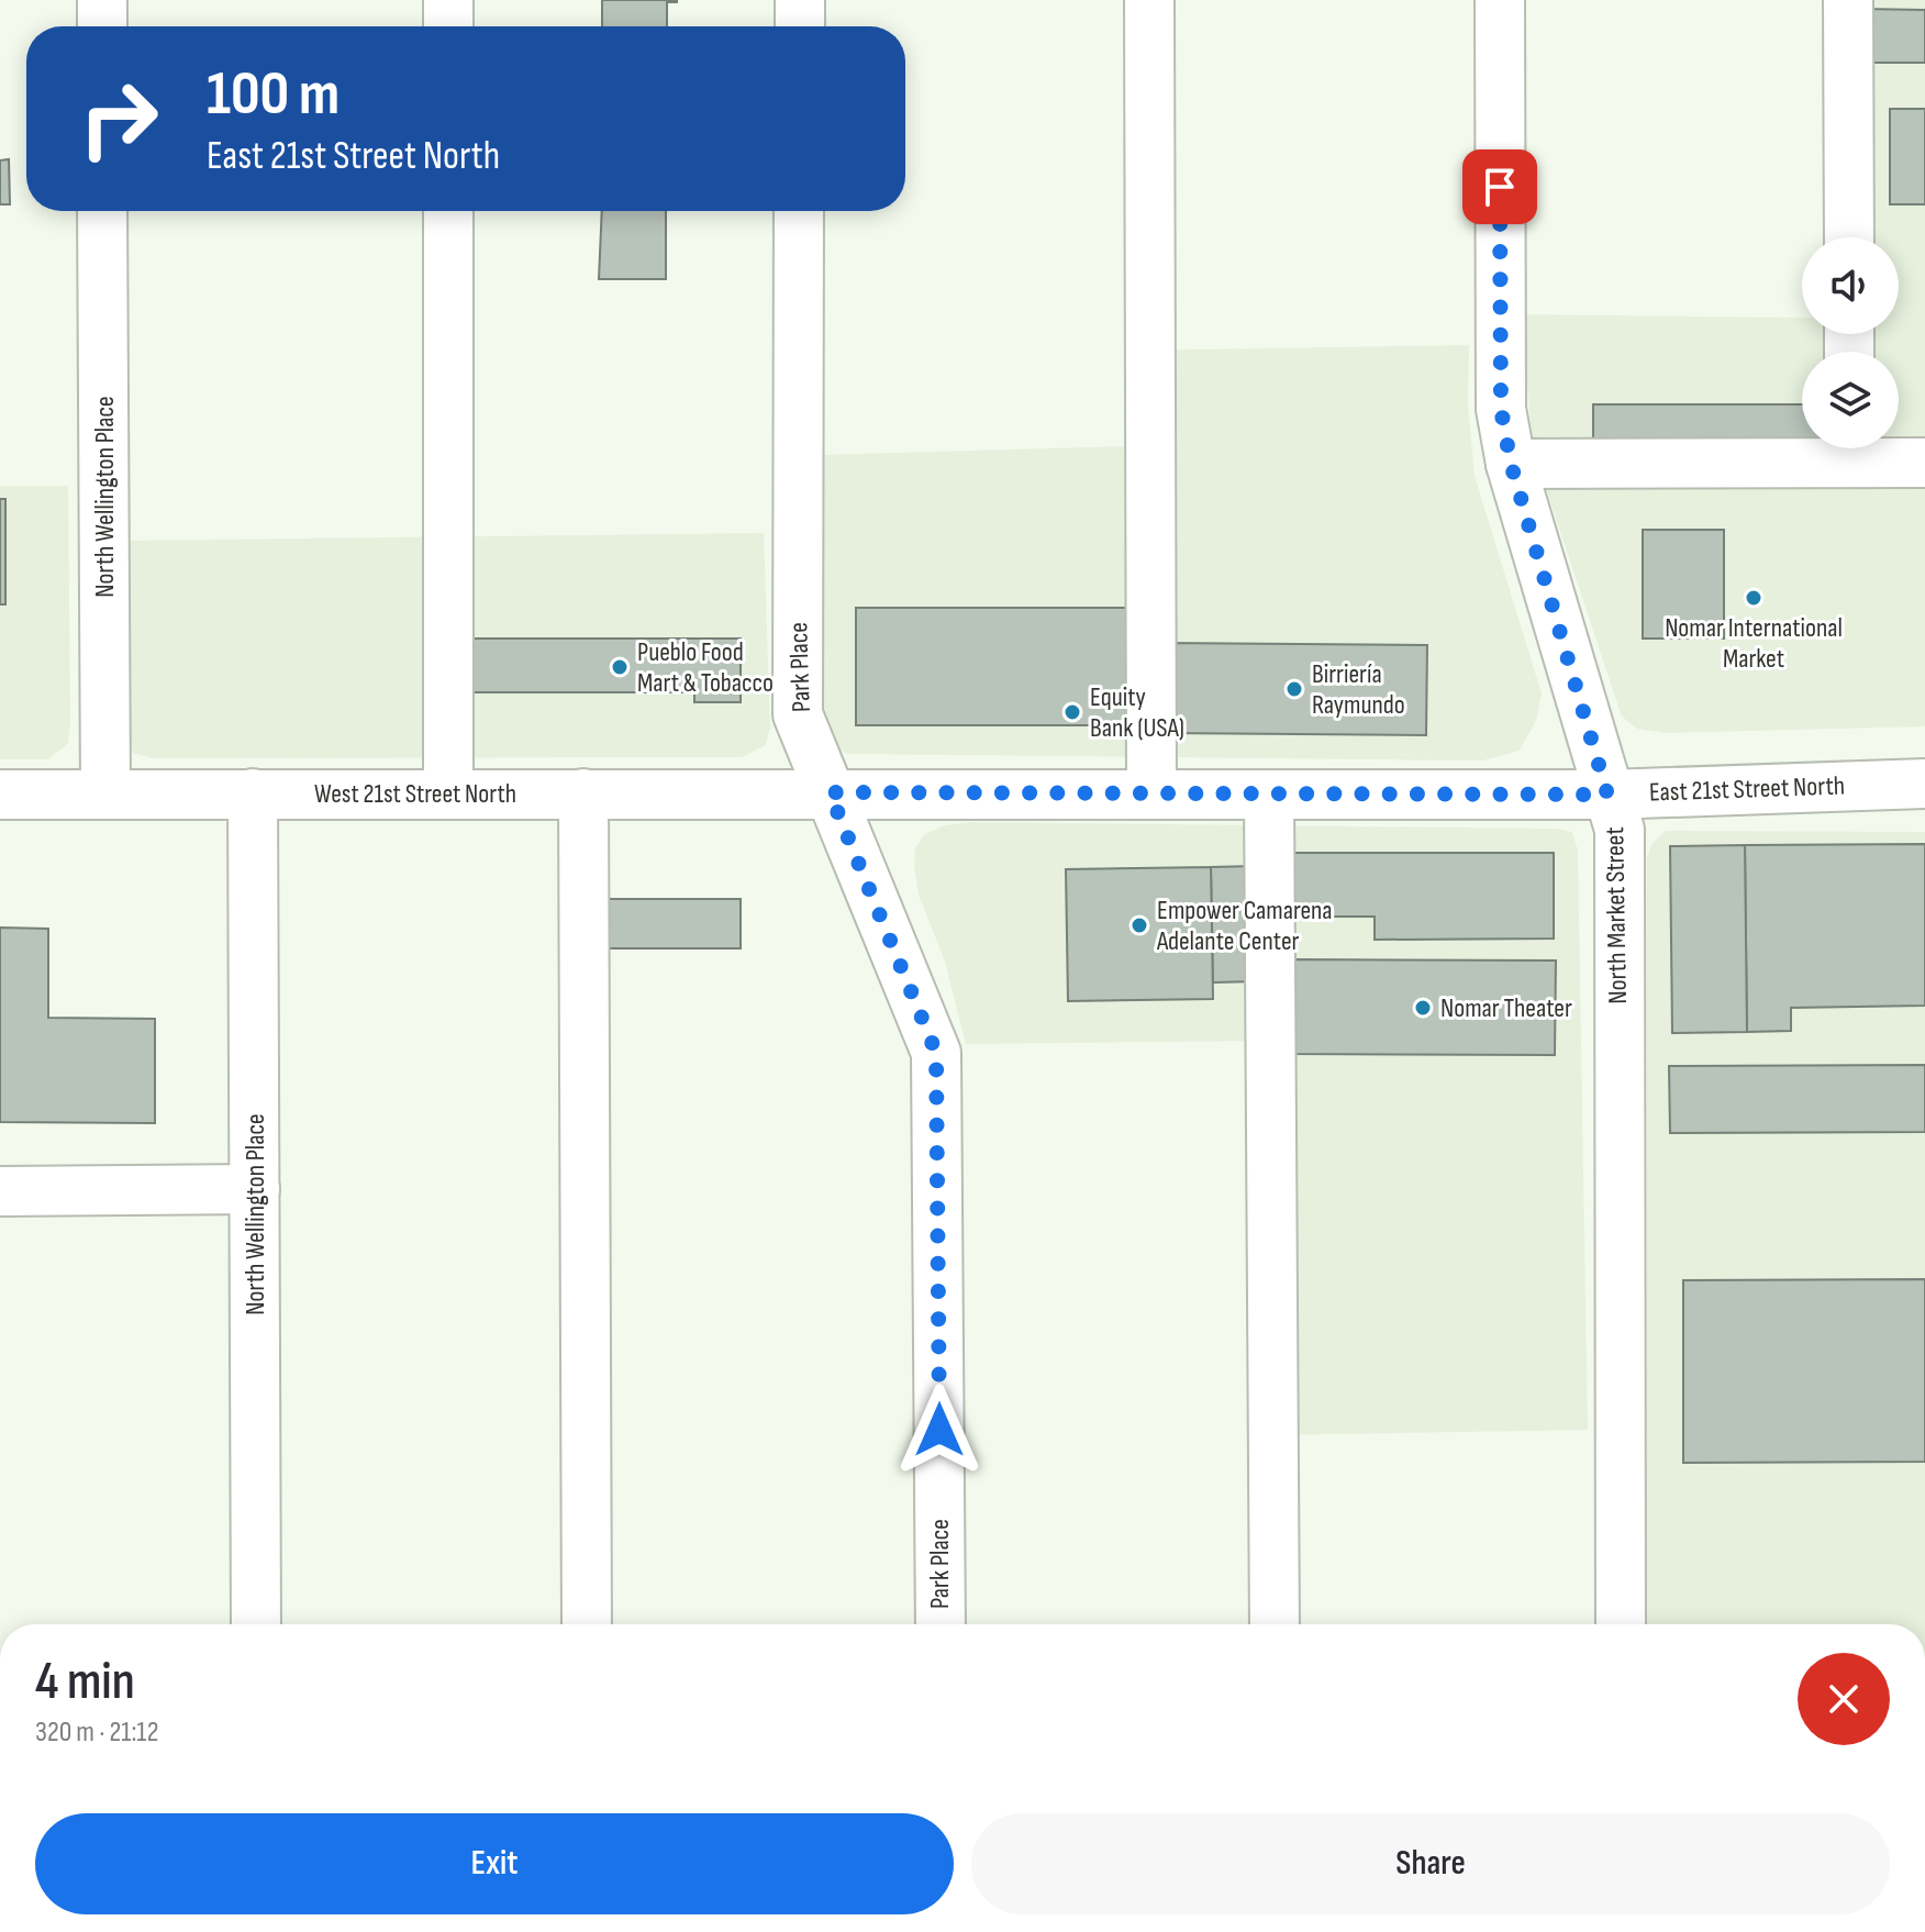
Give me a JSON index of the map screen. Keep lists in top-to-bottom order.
{
  "streets": {
    "street": [
      "North Wellington Place",
      "Park Place",
      "East 21st Street North",
      "West 21st Street North",
      "North Market Street"
    ]
  },
  "crossings": [
    ["North Wellington Place", "West 21st Street North"],
    ["Park Place", "East 21st Street North"],
    ["Park Place", "West 21st Street North"],
    ["East 21st Street North", "West 21st Street North"],
    ["East 21st Street North", "North Market Street"]
  ],
  "places": [
    "Nomar International Market",
    "Pueblo Food Mart & Tobacco",
    "Birriería Raymundo",
    "Equity Bank (USA)",
    "Empower Camarena Adelante Center",
    "Nomar Theater"
  ],
  "page": {
    "turn": ["100 m", "East 21st Street North"],
    "heading": ["4 min", "320 m · 21:12"],
    "buttons": ["Exit", "Share"]
  }
}
